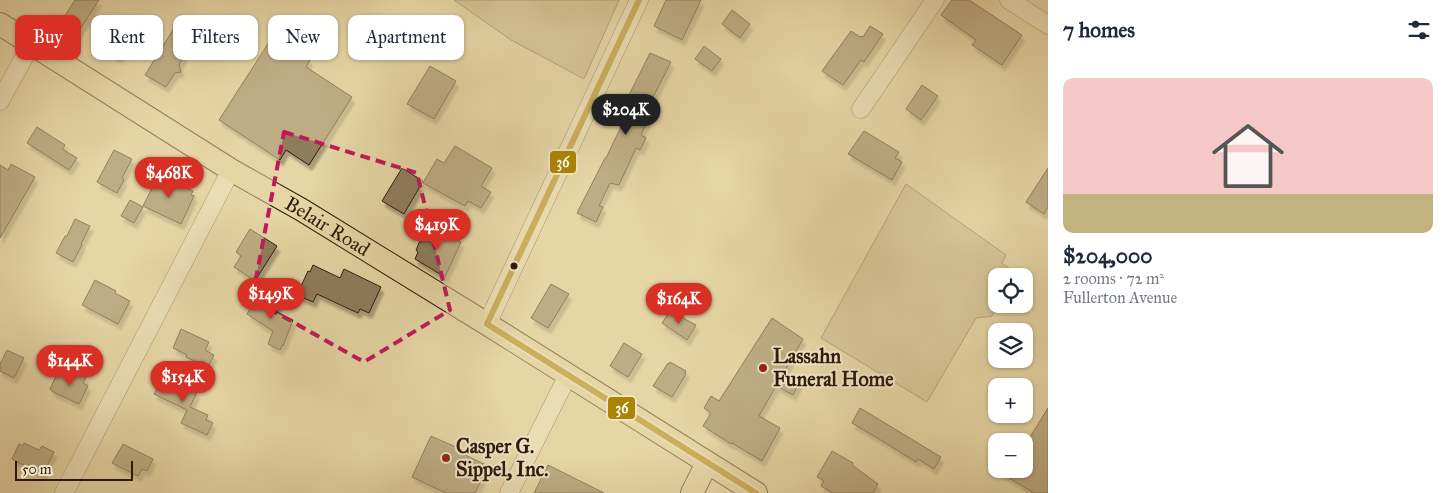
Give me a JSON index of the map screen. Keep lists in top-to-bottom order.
{
  "streets": {
    "main road": ["Belair Road"]
  },
  "places": ["Lassahn Funeral Home", "Casper G. Sippel, Inc."],
  "lines": ["transit line 36"],
  "scale_bar": "50 m",
  "page": {
    "heading": "7 homes",
    "chip": [
      "Buy",
      "Rent",
      "Filters",
      "New",
      "Apartment"
    ],
    "list": [
      {
        "name": "$204,000",
        "note": "2 rooms · 72 m² · Fullerton Avenue"
      }
    ],
    "price": [
      "$204K",
      "$468K",
      "$419K",
      "$149K",
      "$164K",
      "$144K",
      "$154K"
    ],
    "map_buttons": ["+", "−"],
    "scale": "50 m"
  }
}
